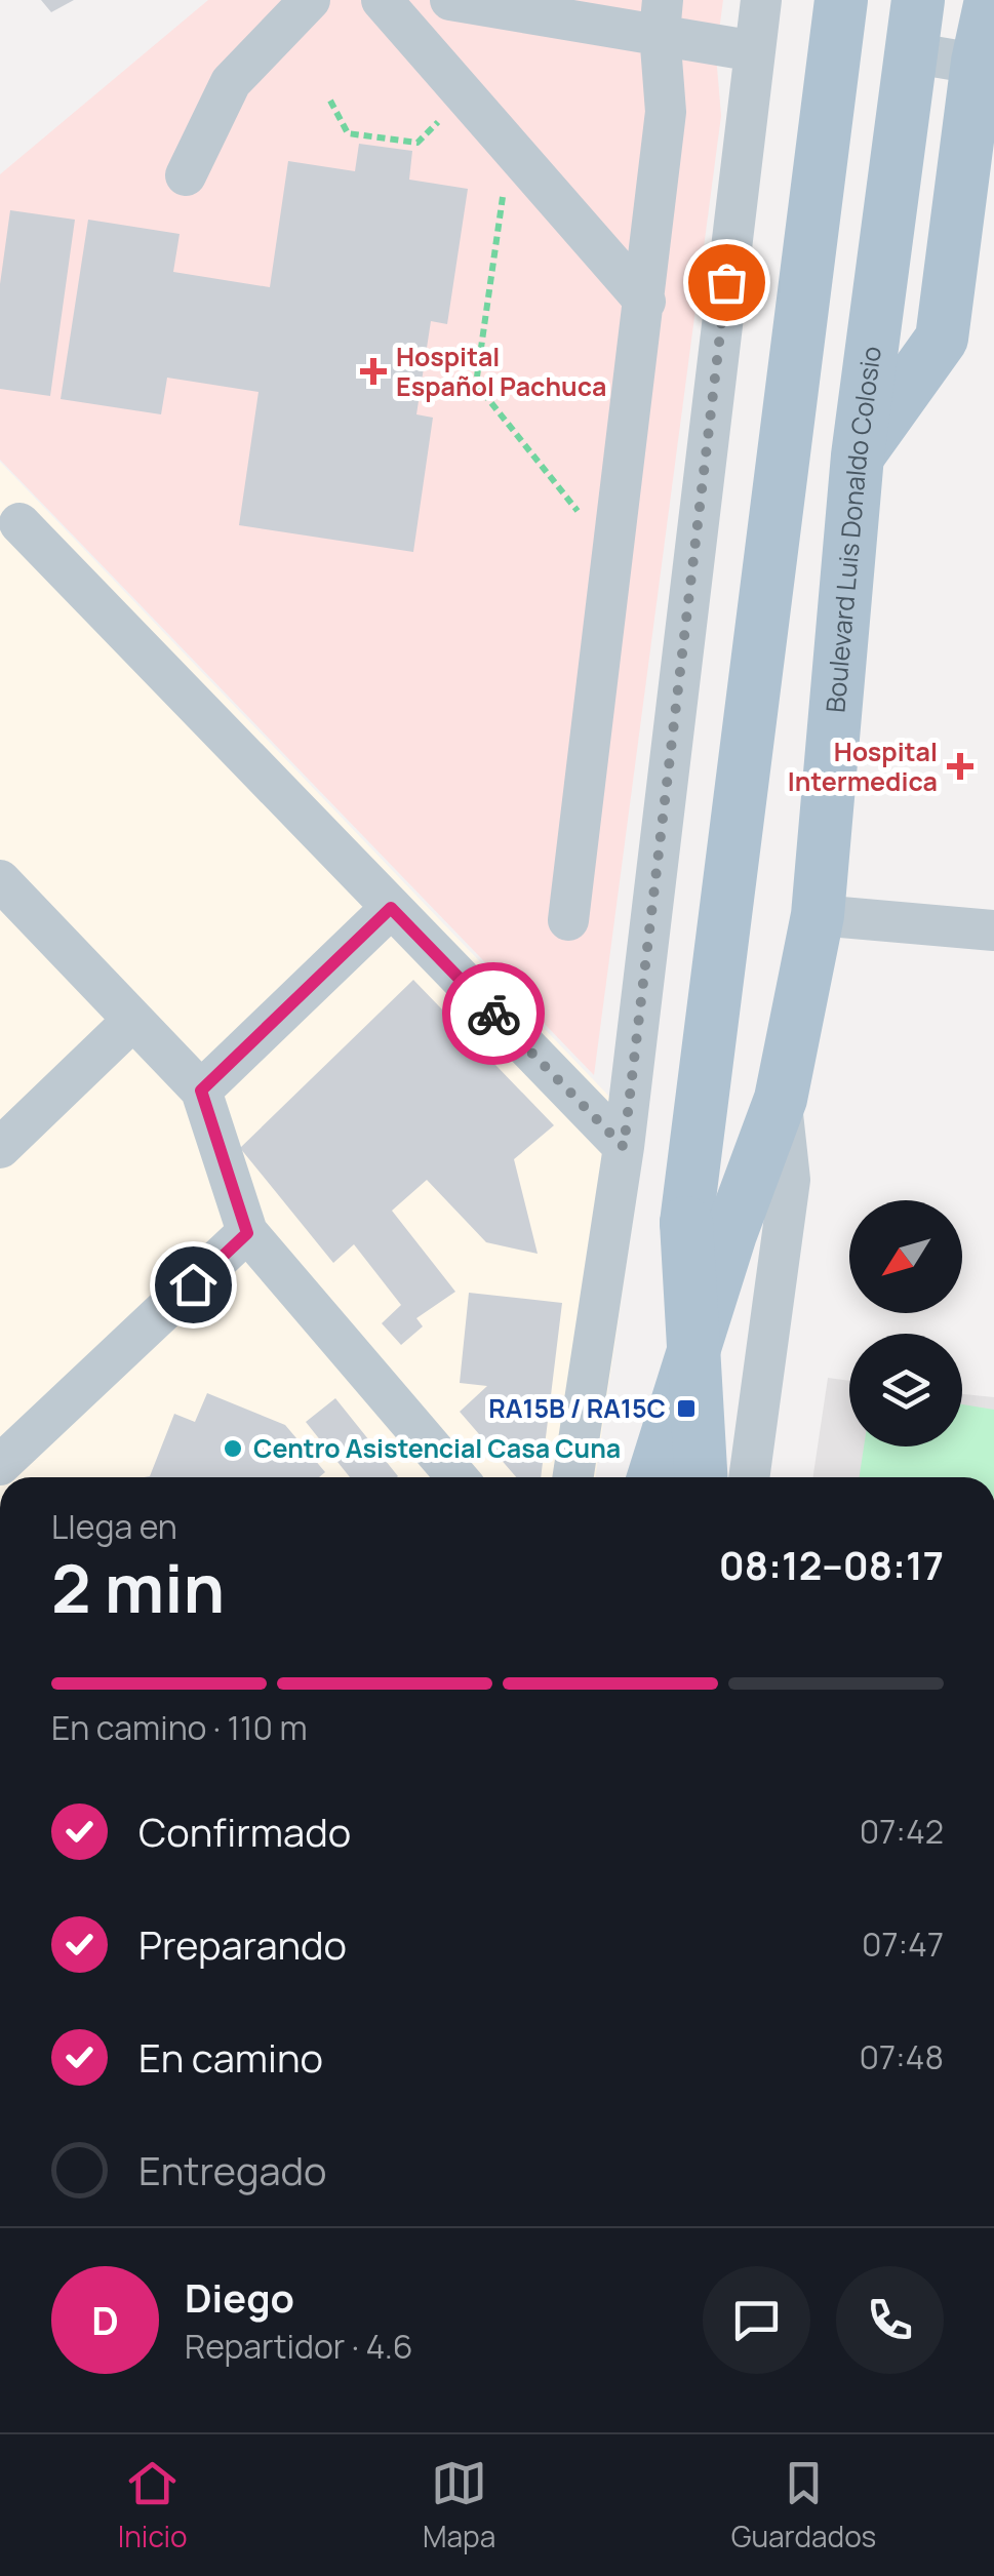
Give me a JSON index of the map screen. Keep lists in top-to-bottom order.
{
  "streets": {
    "main road": ["Boulevard Luis Donaldo Colosio"]
  },
  "places": {
    "health": ["Hospital Español Pachuca", "Hospital Intermedica"],
    "transit": ["RA15B / RA15C"],
    "other": ["Centro Asistencial Casa Cuna"]
  },
  "north": "bottom left",
  "page": {
    "heading": ["2 min", "Llega en", "08:12–08:17"],
    "panel": ["Diego", "Repartidor · 4.6"],
    "bar": "En camino · 110 m",
    "list": [
      ["Confirmado", "07:42"],
      ["Preparando", "07:47"],
      ["En camino", "07:48"],
      "Entregado"
    ],
    "round": "D",
    "tabs": ["Inicio", "Mapa", "Guardados"]
  }
}
